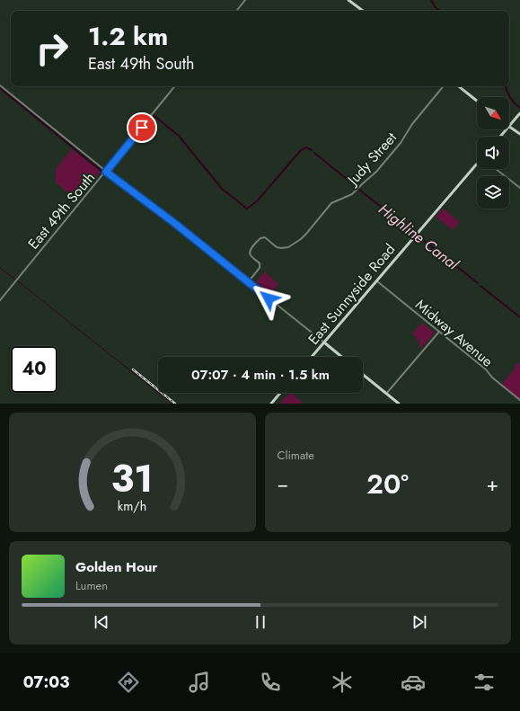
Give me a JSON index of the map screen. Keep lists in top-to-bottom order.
{
  "streets": {
    "main road": ["East Sunnyside Road"],
    "street": ["Judy Street", "East 49th South", "Midway Avenue"]
  },
  "crossings": [
    ["East Sunnyside Road", "Midway Avenue"]
  ],
  "water": ["Highline Canal"],
  "north": "bottom right",
  "page": {
    "turn": ["1.2 km", "East 49th South"],
    "limit": "40",
    "trip": "07:07 · 4 min · 1.5 km",
    "tile": "Climate",
    "heat": ["−", "20°", "+"],
    "song": ["Golden Hour", "Lumen"],
    "tabs": "07:03",
    "gauge": ["31", "km/h"]
  }
}
